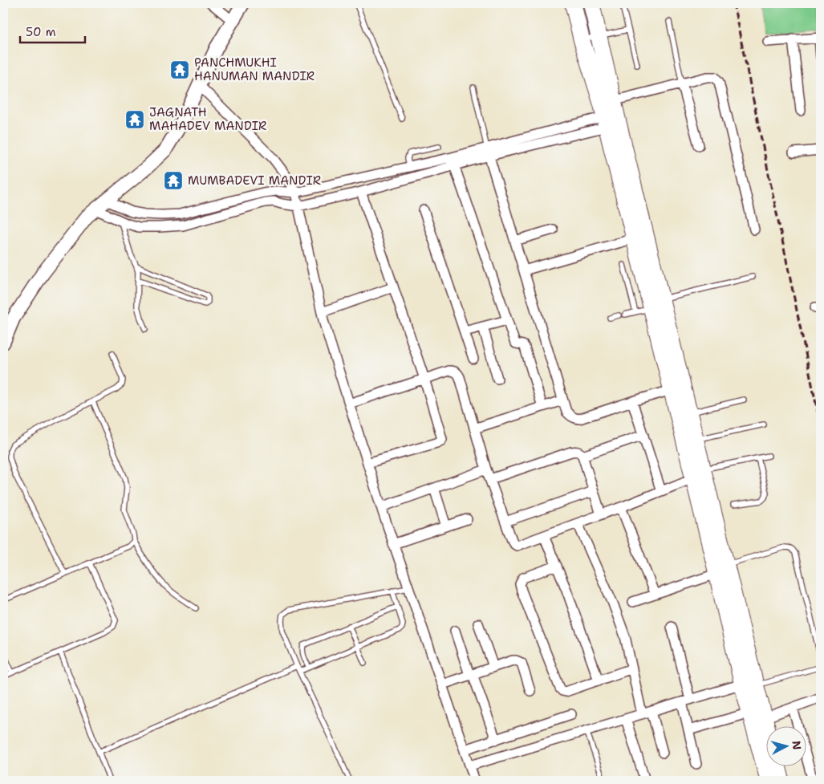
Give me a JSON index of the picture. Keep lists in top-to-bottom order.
{
  "places": {
    "temple": ["PANCHMUKHI HANUMAN MANDIR", "JAGNATH MAHADEV MANDIR", "MUMBADEVI MANDIR"]
  },
  "scale_bar": "50 m",
  "north": "right"
}
